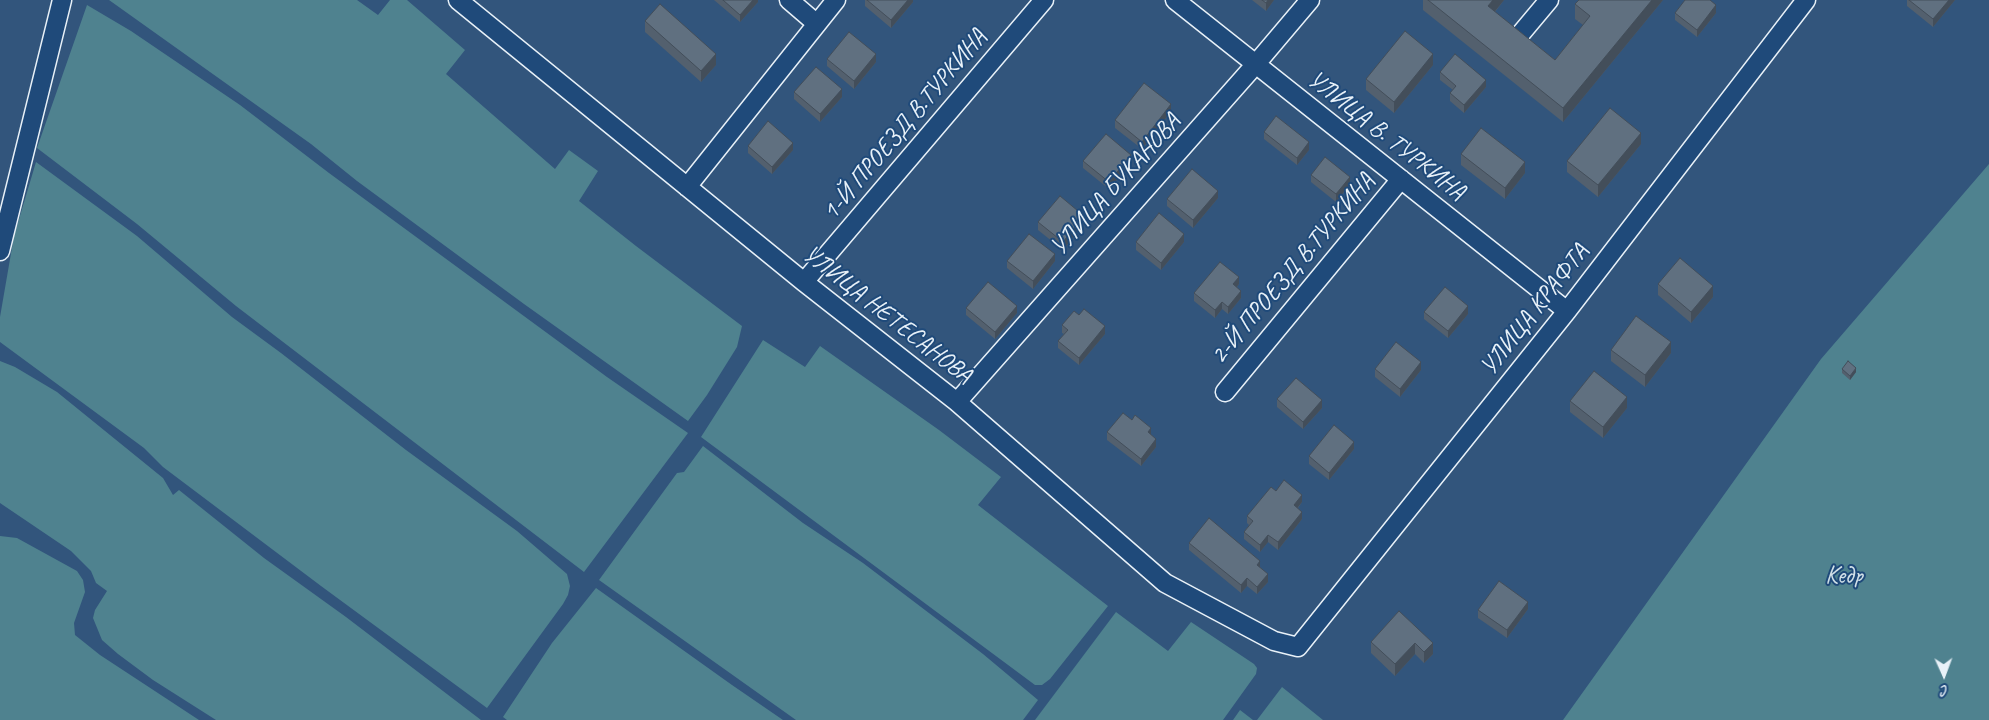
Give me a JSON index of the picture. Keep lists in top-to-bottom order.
{
  "streets": {
    "street": [
      "1-Й ПРОЕЗД В.ТУРКИНА",
      "УЛИЦА В. ТУРКИНА",
      "УЛИЦА БУКАНОВА",
      "2-Й ПРОЕЗД В.ТУРКИНА",
      "УЛИЦА КРАФТА",
      "УЛИЦА НЕТЕСАНОВА"
    ]
  },
  "crossings": [
    ["1-Й ПРОЕЗД В.ТУРКИНА", "УЛИЦА НЕТЕСАНОВА"],
    ["УЛИЦА В. ТУРКИНА", "УЛИЦА БУКАНОВА"],
    ["УЛИЦА В. ТУРКИНА", "2-Й ПРОЕЗД В.ТУРКИНА"],
    ["УЛИЦА В. ТУРКИНА", "УЛИЦА КРАФТА"],
    ["УЛИЦА БУКАНОВА", "УЛИЦА НЕТЕСАНОВА"],
    ["УЛИЦА КРАФТА", "УЛИЦА НЕТЕСАНОВА"]
  ],
  "parks": ["Кедр"],
  "north": "bottom"
}
